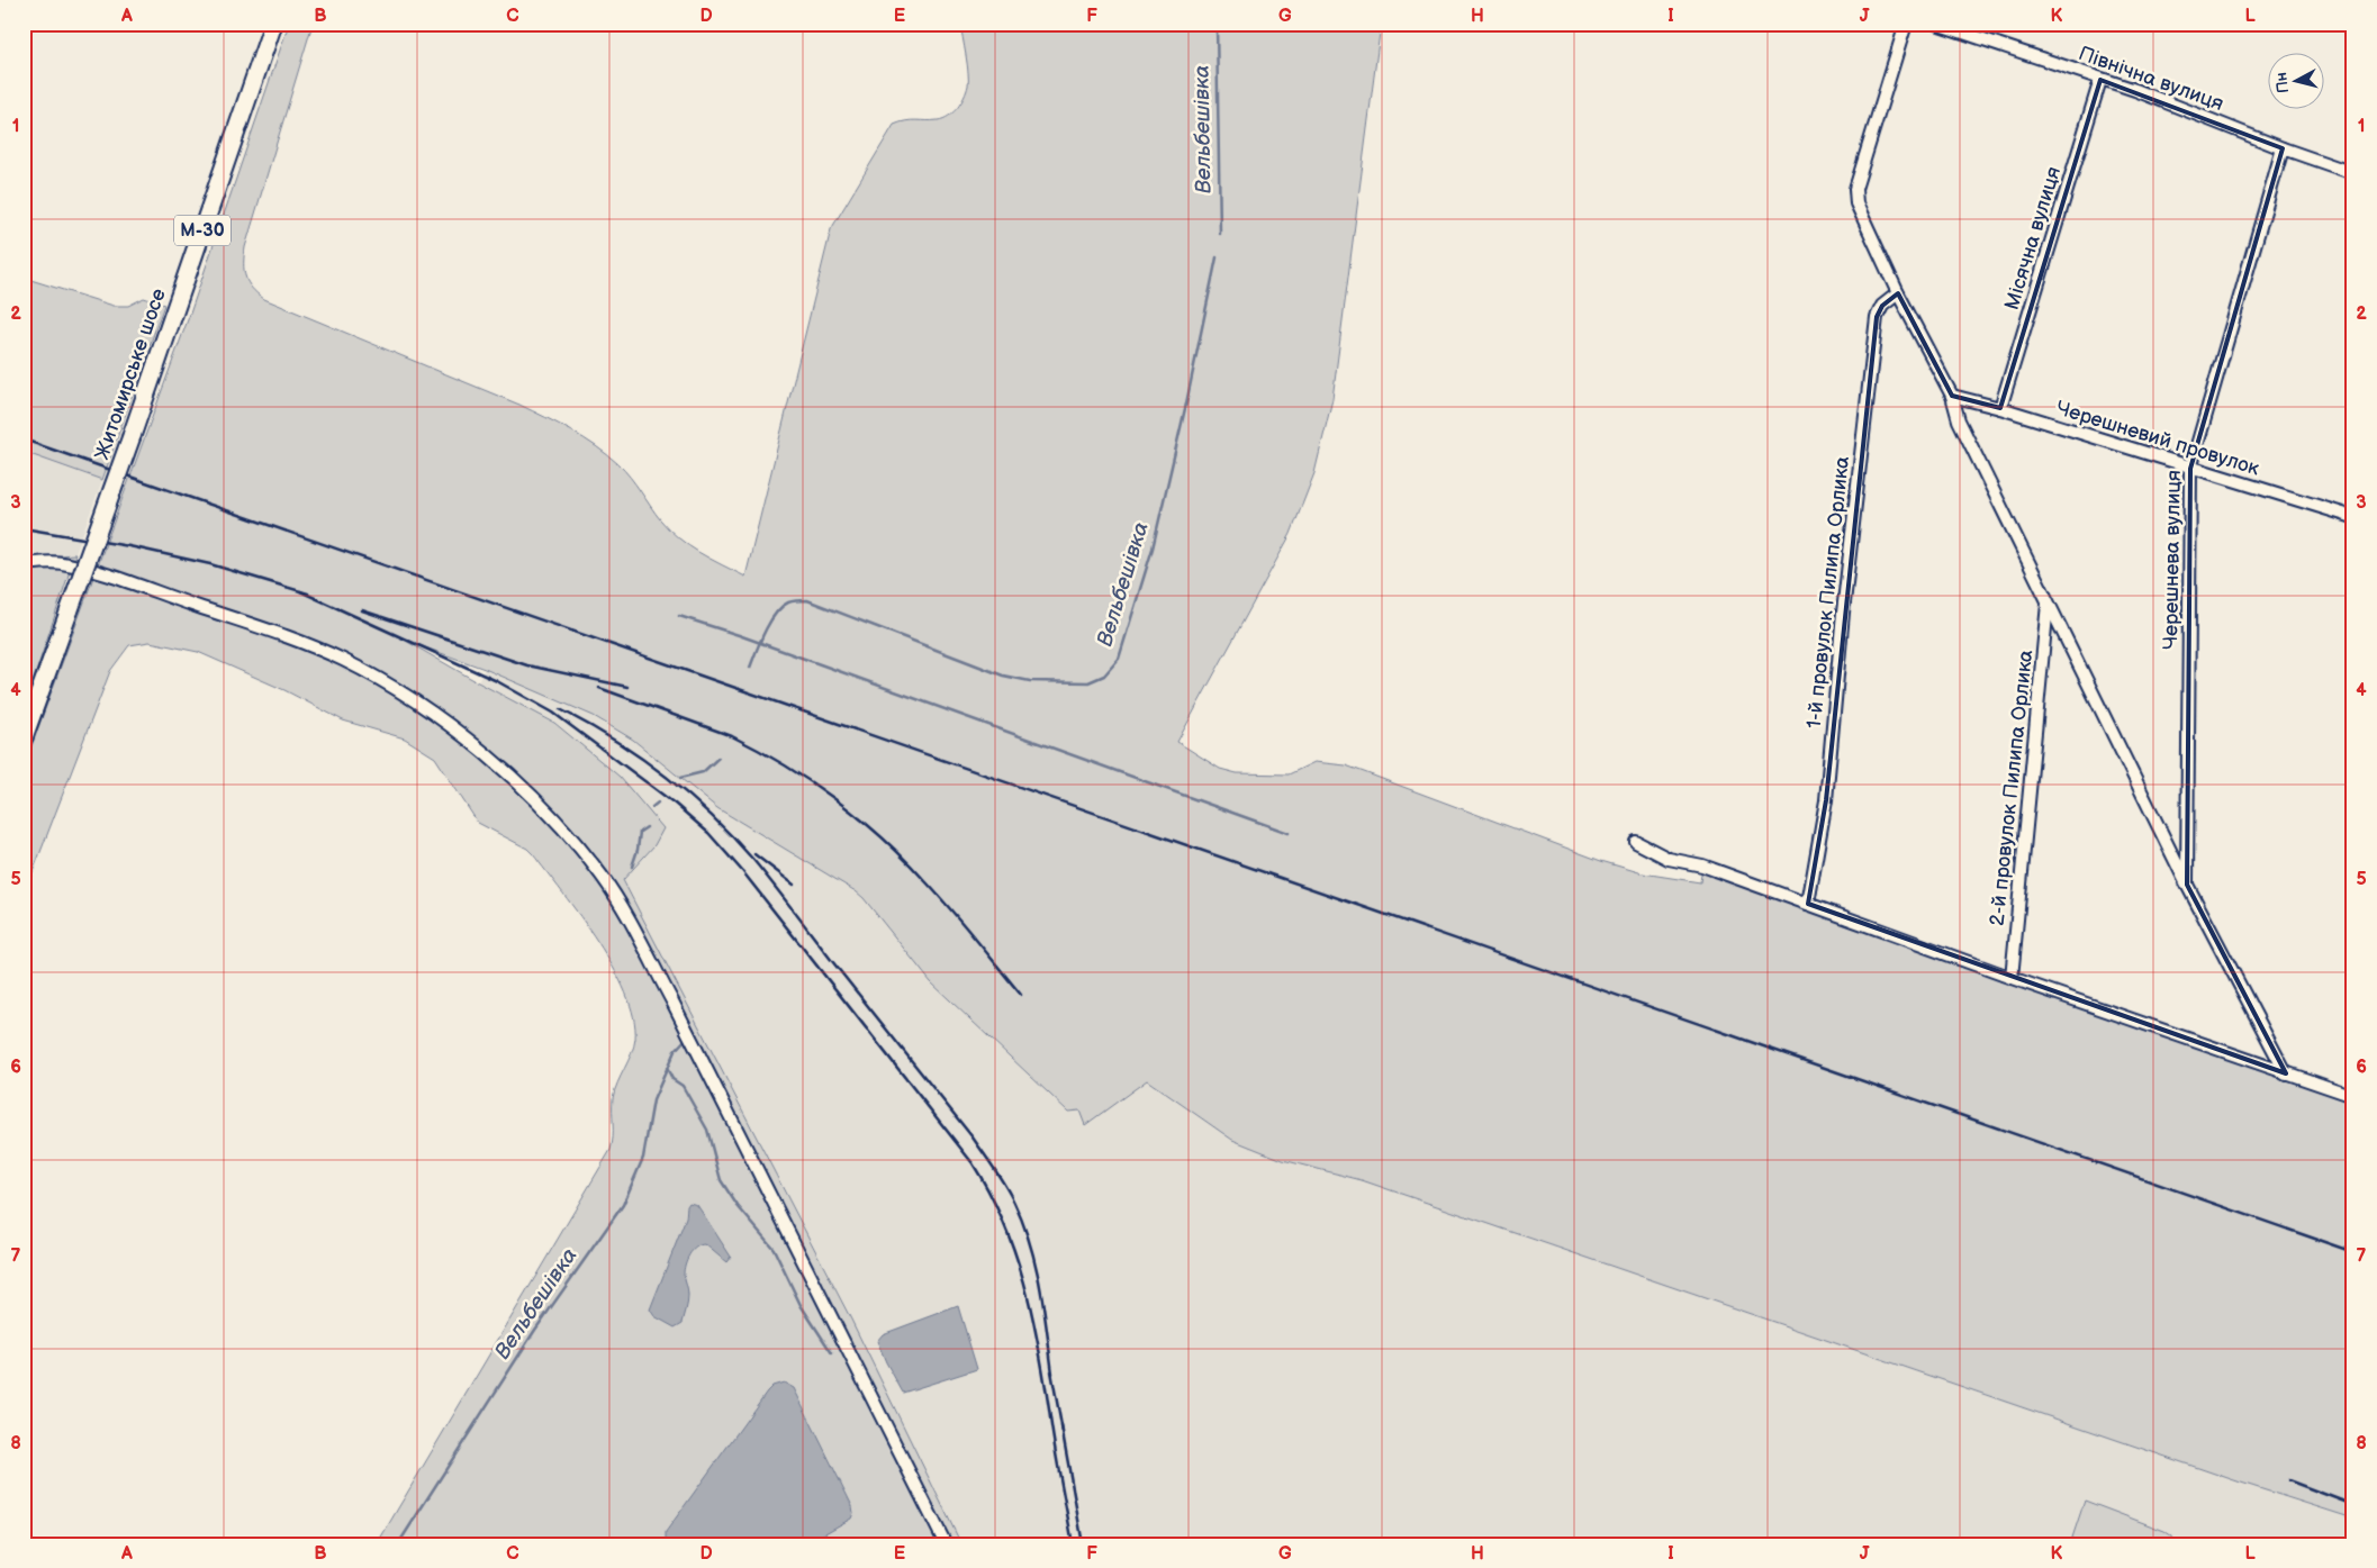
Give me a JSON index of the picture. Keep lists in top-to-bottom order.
{
  "streets": {
    "highway": ["М-30", "Житомирське шосе"],
    "street": [
      "Північна вулиця",
      "Місячна вулиця",
      "Черешневий провулок",
      "Черешнева вулиця",
      "1-й провулок Пилипа Орлика",
      "2-й провулок Пилипа Орлика"
    ]
  },
  "crossings": [
    ["Північна вулиця", "Місячна вулиця"],
    ["Північна вулиця", "Черешнева вулиця"],
    ["Місячна вулиця", "Черешневий провулок"],
    ["Черешневий провулок", "Черешнева вулиця"]
  ],
  "water": ["Вельбешівка"],
  "north": "left",
  "grid": {
    "columns": [
      "A",
      "B",
      "C",
      "D",
      "E",
      "F",
      "G",
      "H",
      "I",
      "J",
      "K",
      "L"
    ],
    "rows": [
      "1",
      "2",
      "3",
      "4",
      "5",
      "6",
      "7",
      "8"
    ]
  }
}
